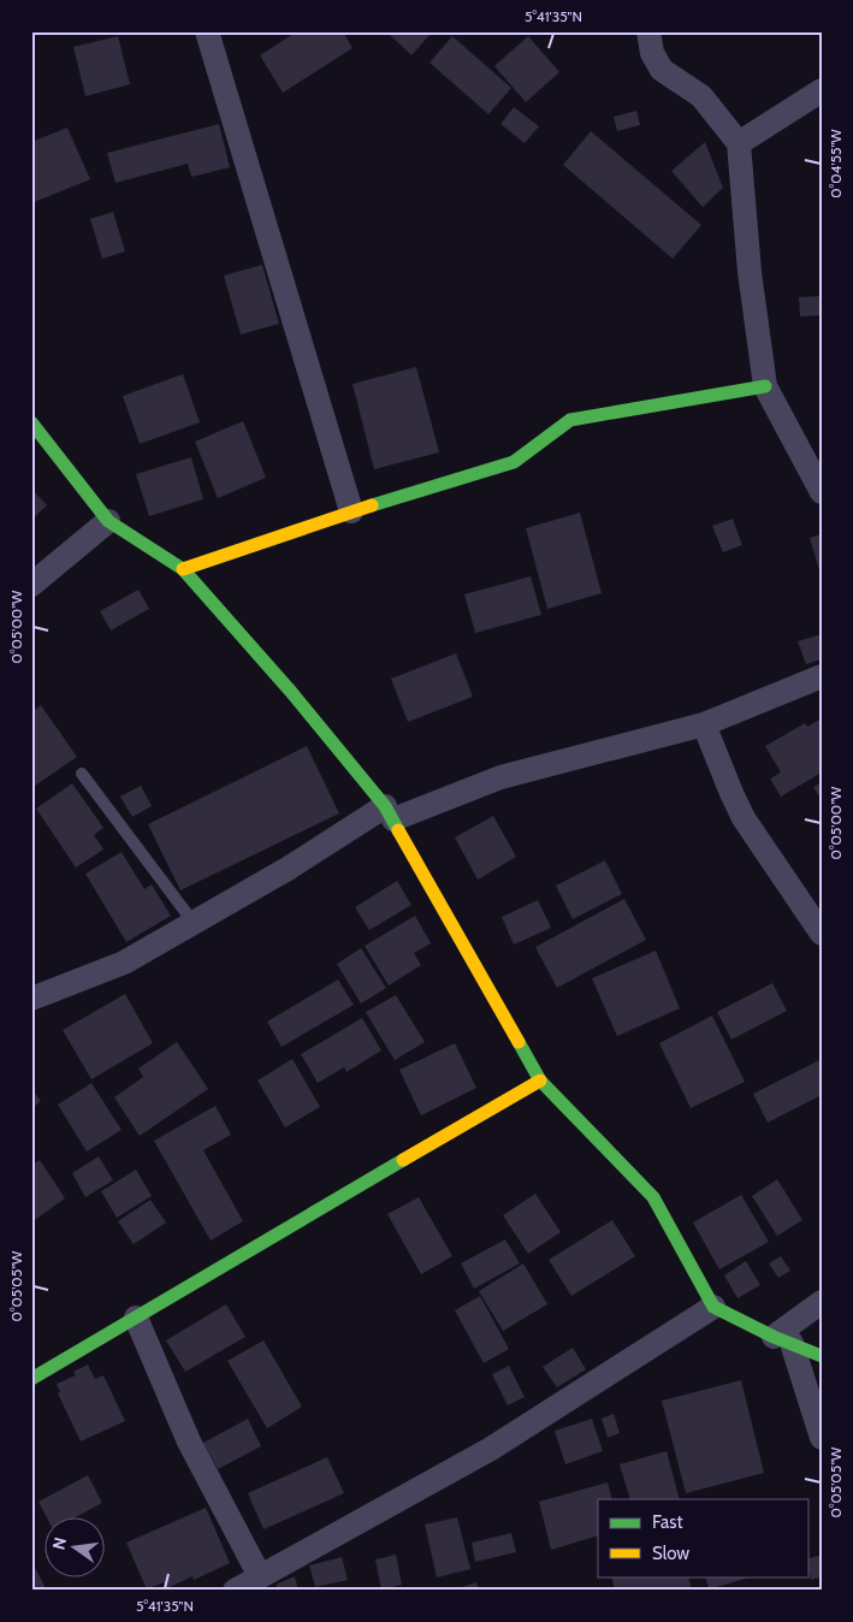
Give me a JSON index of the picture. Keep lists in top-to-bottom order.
{
  "legend": ["Fast", "Slow"],
  "north": "left",
  "coordinates": [
    "5°41'35\"N",
    "0°04'55\"W",
    "0°05'00\"W",
    "0°05'05\"W"
  ]
}
